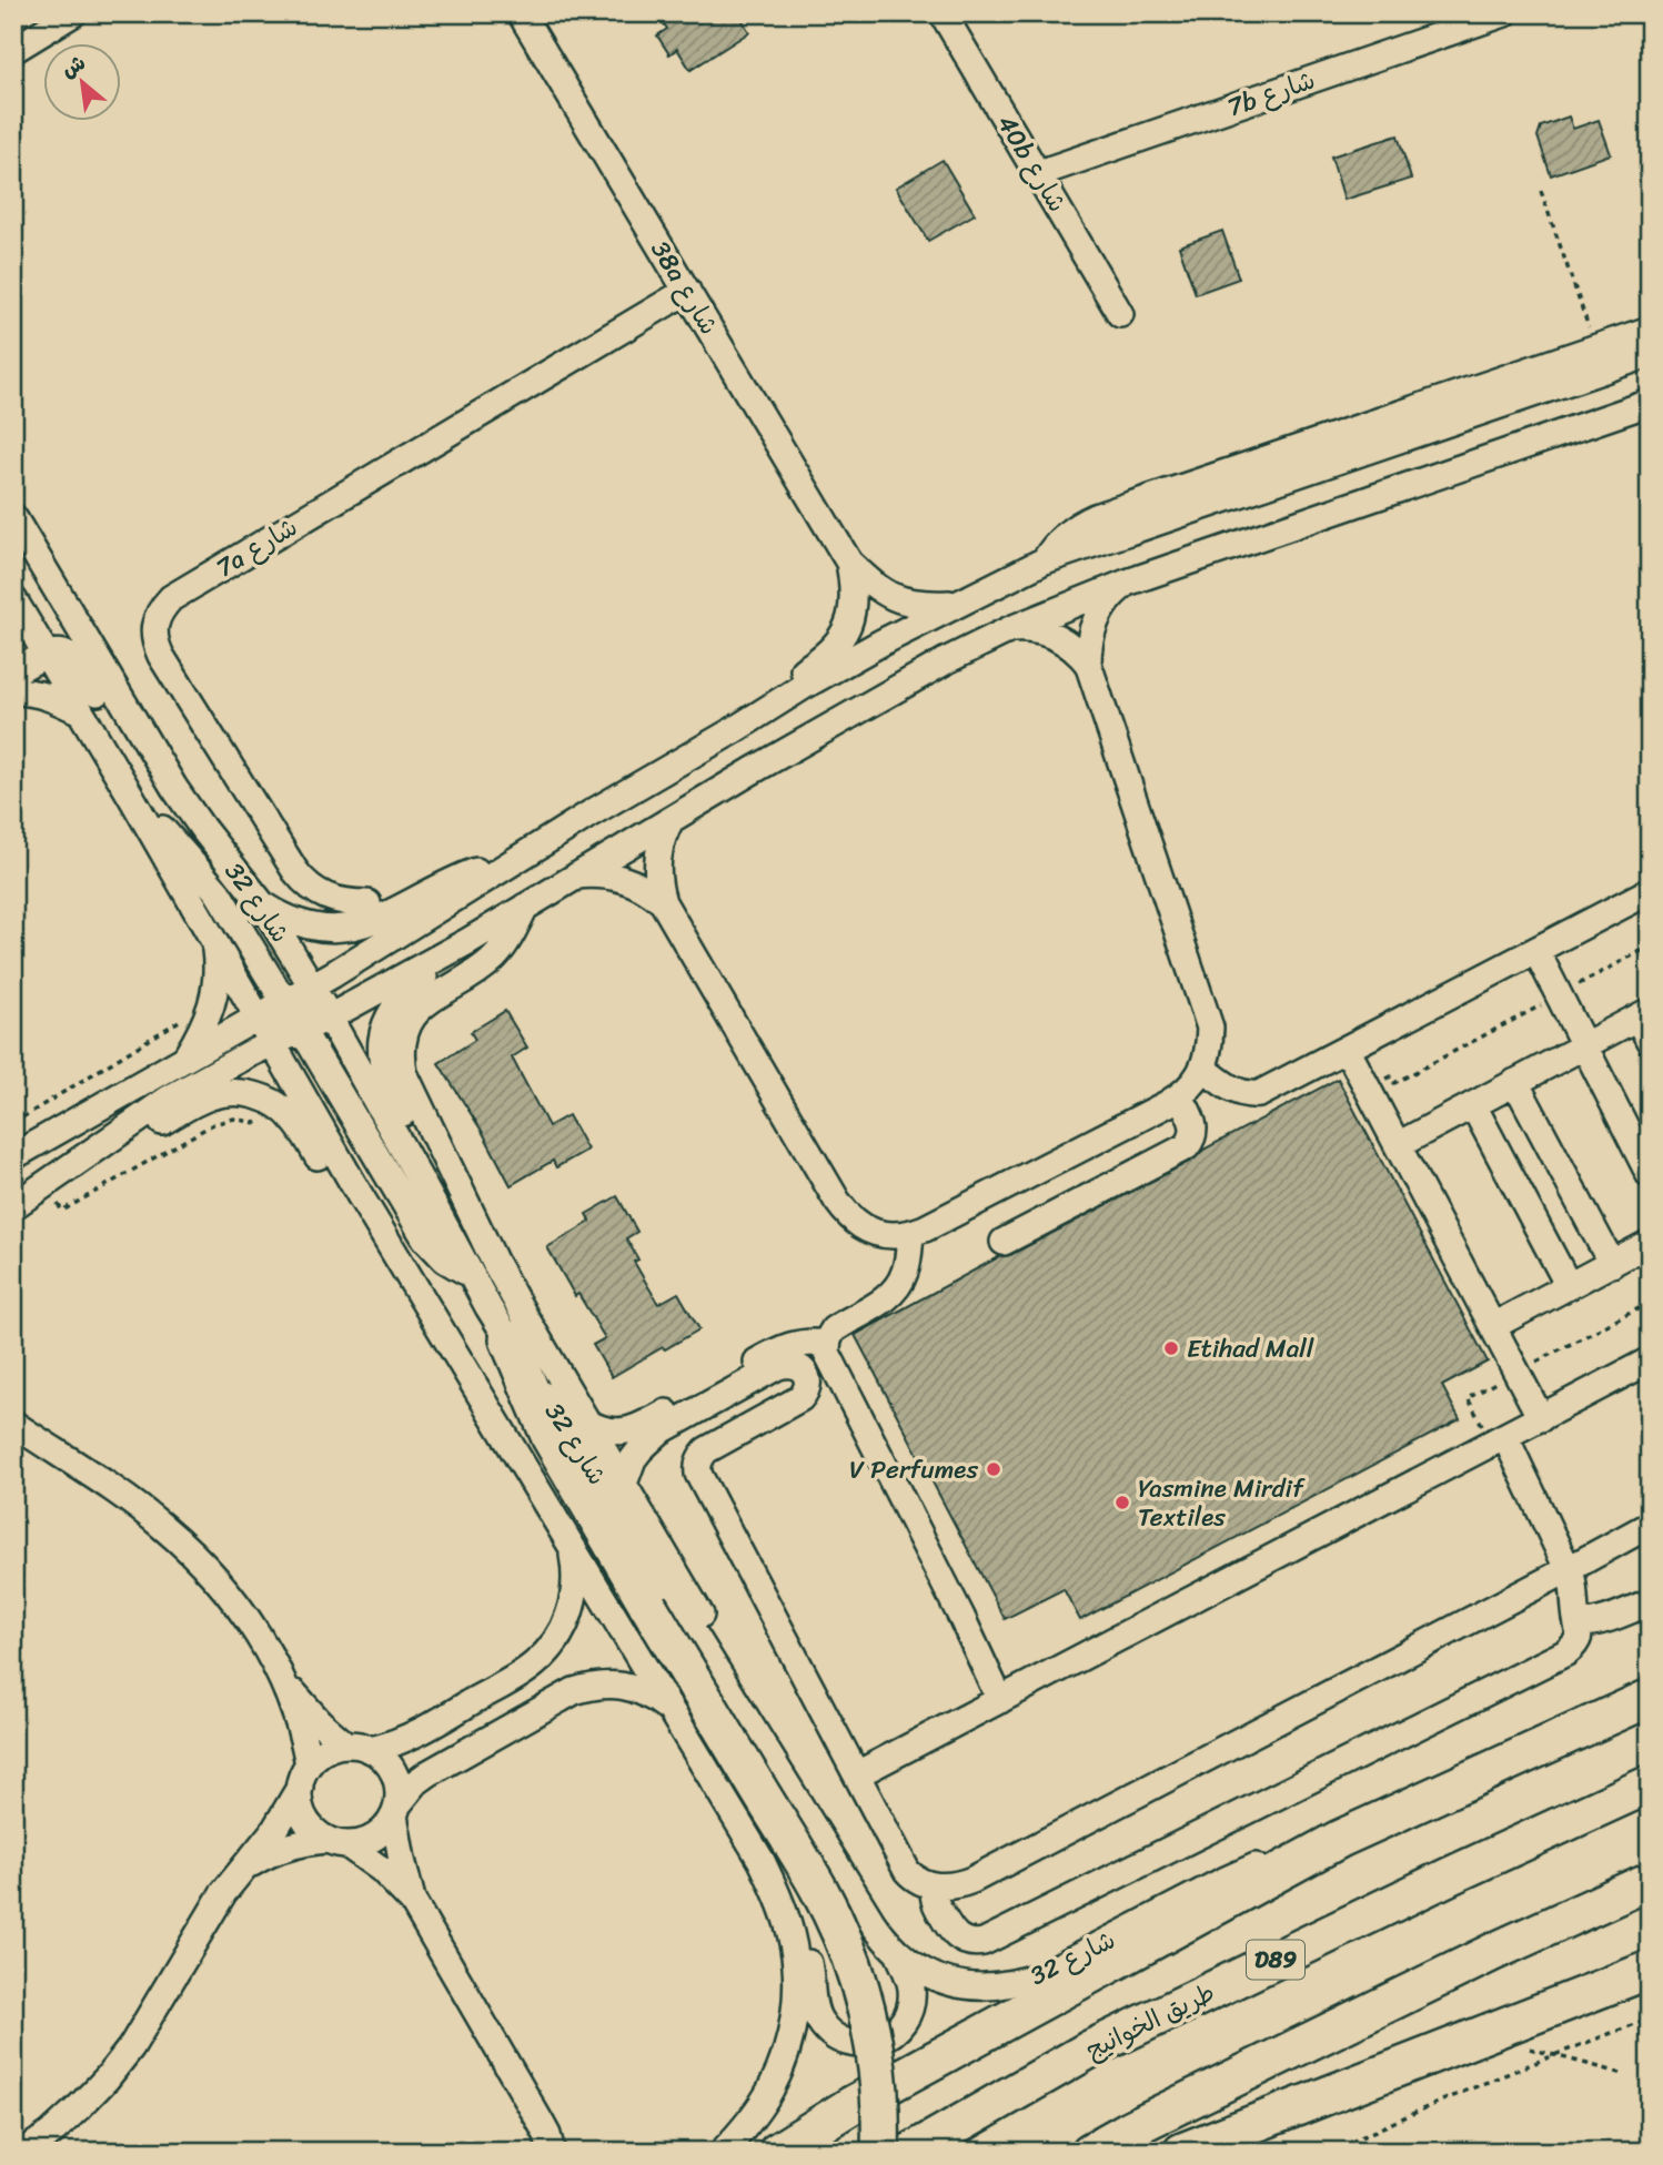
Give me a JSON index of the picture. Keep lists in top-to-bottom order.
{
  "streets": {
    "highway": ["D89", "طريق الخوانيج"],
    "street": [
      "7b شارع",
      "40b شارع",
      "38a شارع",
      "7a شارع",
      "شارع 32"
    ]
  },
  "crossings": [
    ["7b شارع", "40b شارع"],
    ["38a شارع", "7a شارع"]
  ],
  "places": ["Etihad Mall", "V Perfumes", "Yasmine Mirdif Textiles"],
  "north": "top left"
}
